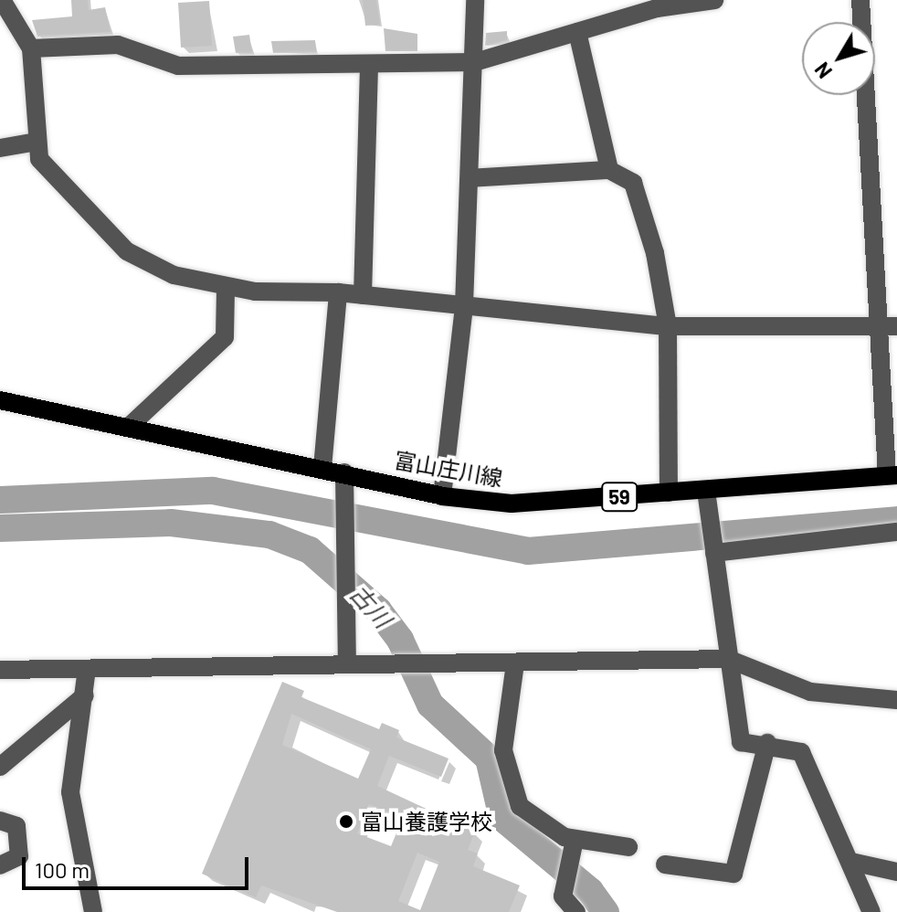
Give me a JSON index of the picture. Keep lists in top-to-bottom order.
{
  "streets": {
    "main road": ["富山庄川線", "59"]
  },
  "water": ["古川"],
  "places": ["富山養護学校"],
  "scale_bar": "100 m",
  "north": "bottom left"
}
